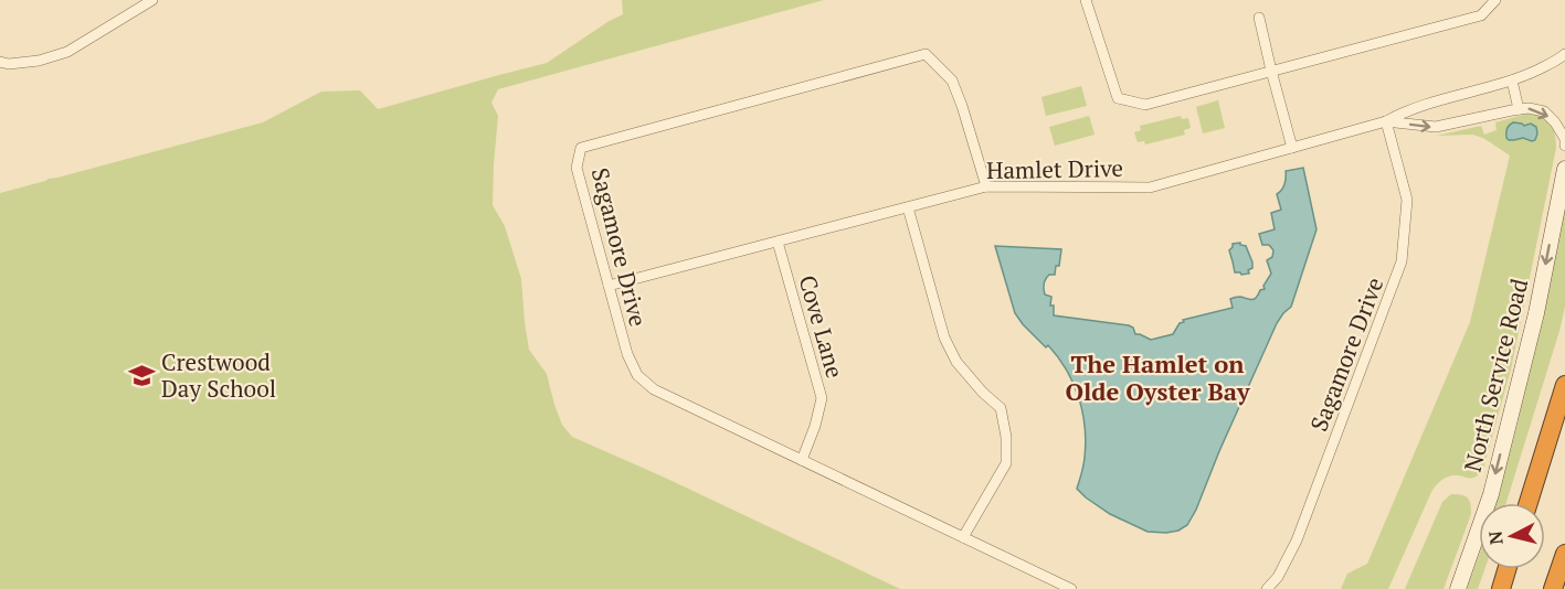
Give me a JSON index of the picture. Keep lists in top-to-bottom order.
{
  "streets": {
    "main road": ["North Service Road"],
    "street": ["Hamlet Drive", "Sagamore Drive", "Cove Lane"]
  },
  "crossings": [
    ["Hamlet Drive", "Sagamore Drive"],
    ["Hamlet Drive", "Cove Lane"],
    ["Sagamore Drive", "Cove Lane"]
  ],
  "one_way": ["North Service Road"],
  "districts": ["The Hamlet on Olde Oyster Bay"],
  "places": {
    "school or university": ["Crestwood Day School"]
  },
  "north": "left"
}
